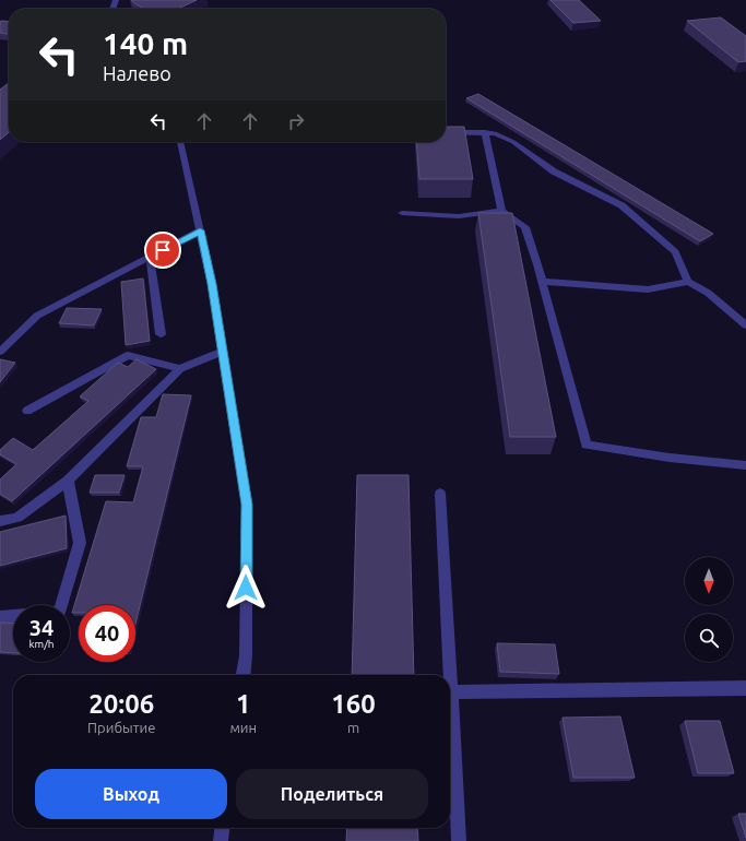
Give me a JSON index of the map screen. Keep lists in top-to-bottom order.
{
  "north": "bottom",
  "page": {
    "turn": ["140 m", "Налево"],
    "speed": "34 km/h",
    "limit": "40",
    "eta": [
      "20:06",
      "Прибытие",
      "1",
      "мин",
      "160",
      "m"
    ],
    "buttons": ["Выход", "Поделиться"]
  }
}
